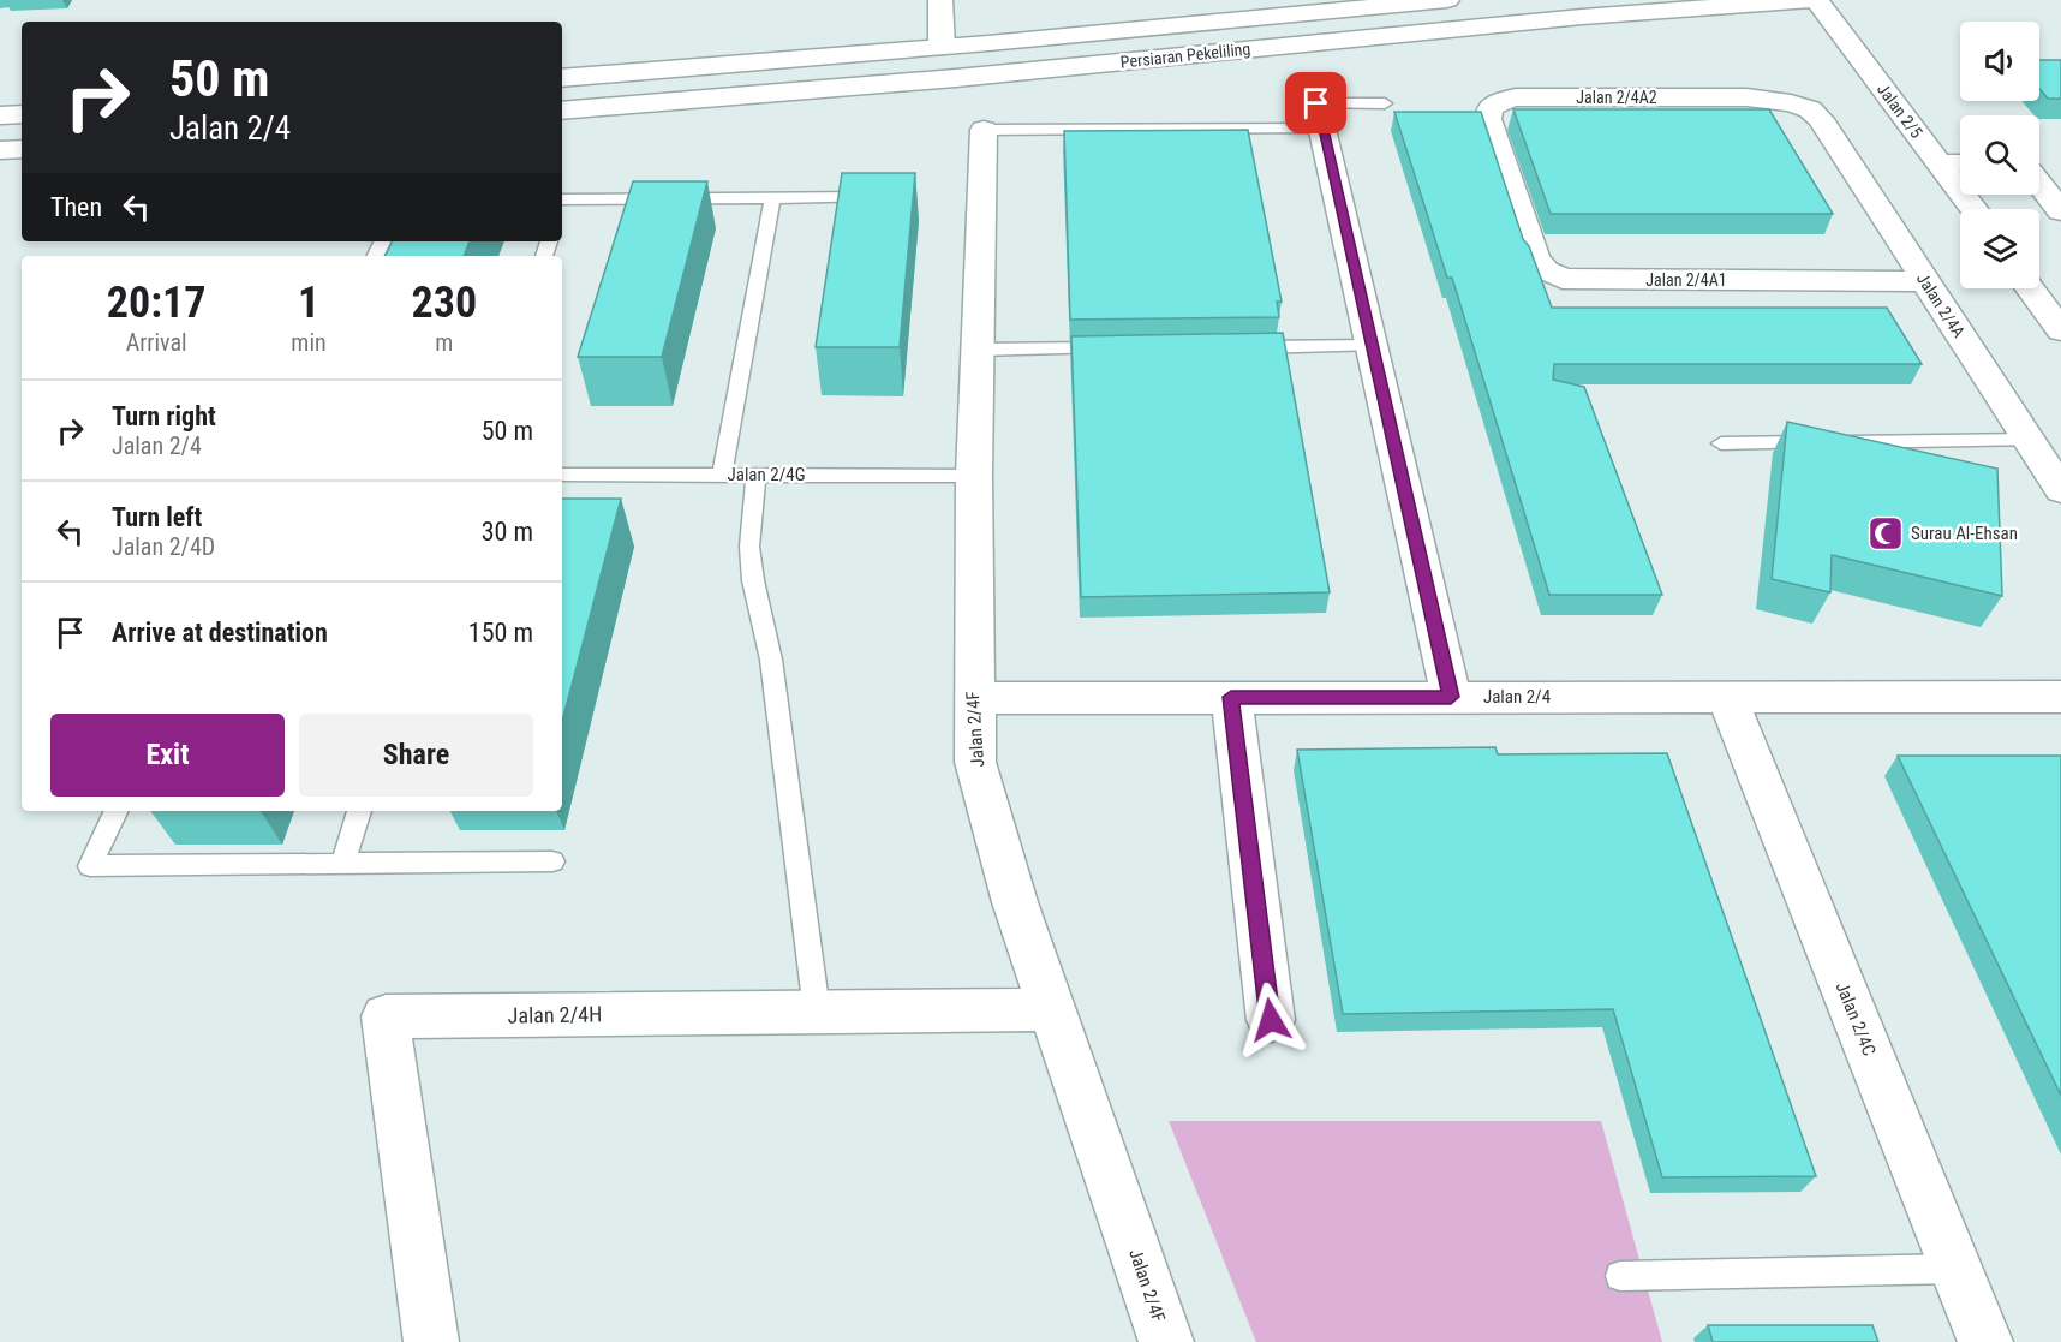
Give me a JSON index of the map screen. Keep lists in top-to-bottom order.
{
  "streets": {
    "street": [
      "Persiaran Pekeliling",
      "Jalan 2/4A2",
      "Jalan 2/5",
      "Jalan 2/4A1",
      "Jalan 2/4A",
      "Jalan 2/4",
      "Jalan 2/4F",
      "Jalan 2/4H",
      "Jalan 2/4C"
    ],
    "lane": ["Jalan 2/4G"]
  },
  "crossings": [
    ["Persiaran Pekeliling", "Jalan 2/5"],
    ["Jalan 2/4A2", "Jalan 2/4A1"],
    ["Jalan 2/4A2", "Jalan 2/4A"],
    ["Jalan 2/4A1", "Jalan 2/4A"],
    ["Jalan 2/4G", "Jalan 2/4F"],
    ["Jalan 2/4", "Jalan 2/4F"],
    ["Jalan 2/4", "Jalan 2/4C"],
    ["Jalan 2/4F", "Jalan 2/4H"]
  ],
  "places": {
    "mosque": ["Surau Al-Ehsan"]
  },
  "page": {
    "turn": ["50 m", "Jalan 2/4"],
    "then": "Then",
    "eta": [
      "20:17",
      "Arrival",
      "1",
      "min",
      "230",
      "m"
    ],
    "list": [
      {
        "name": "Turn right",
        "note": "Jalan 2/4",
        "value": "50 m"
      },
      {
        "name": "Turn left",
        "note": "Jalan 2/4D",
        "value": "30 m"
      },
      {
        "name": "Arrive at destination",
        "value": "150 m"
      }
    ],
    "buttons": ["Exit", "Share"]
  }
}
